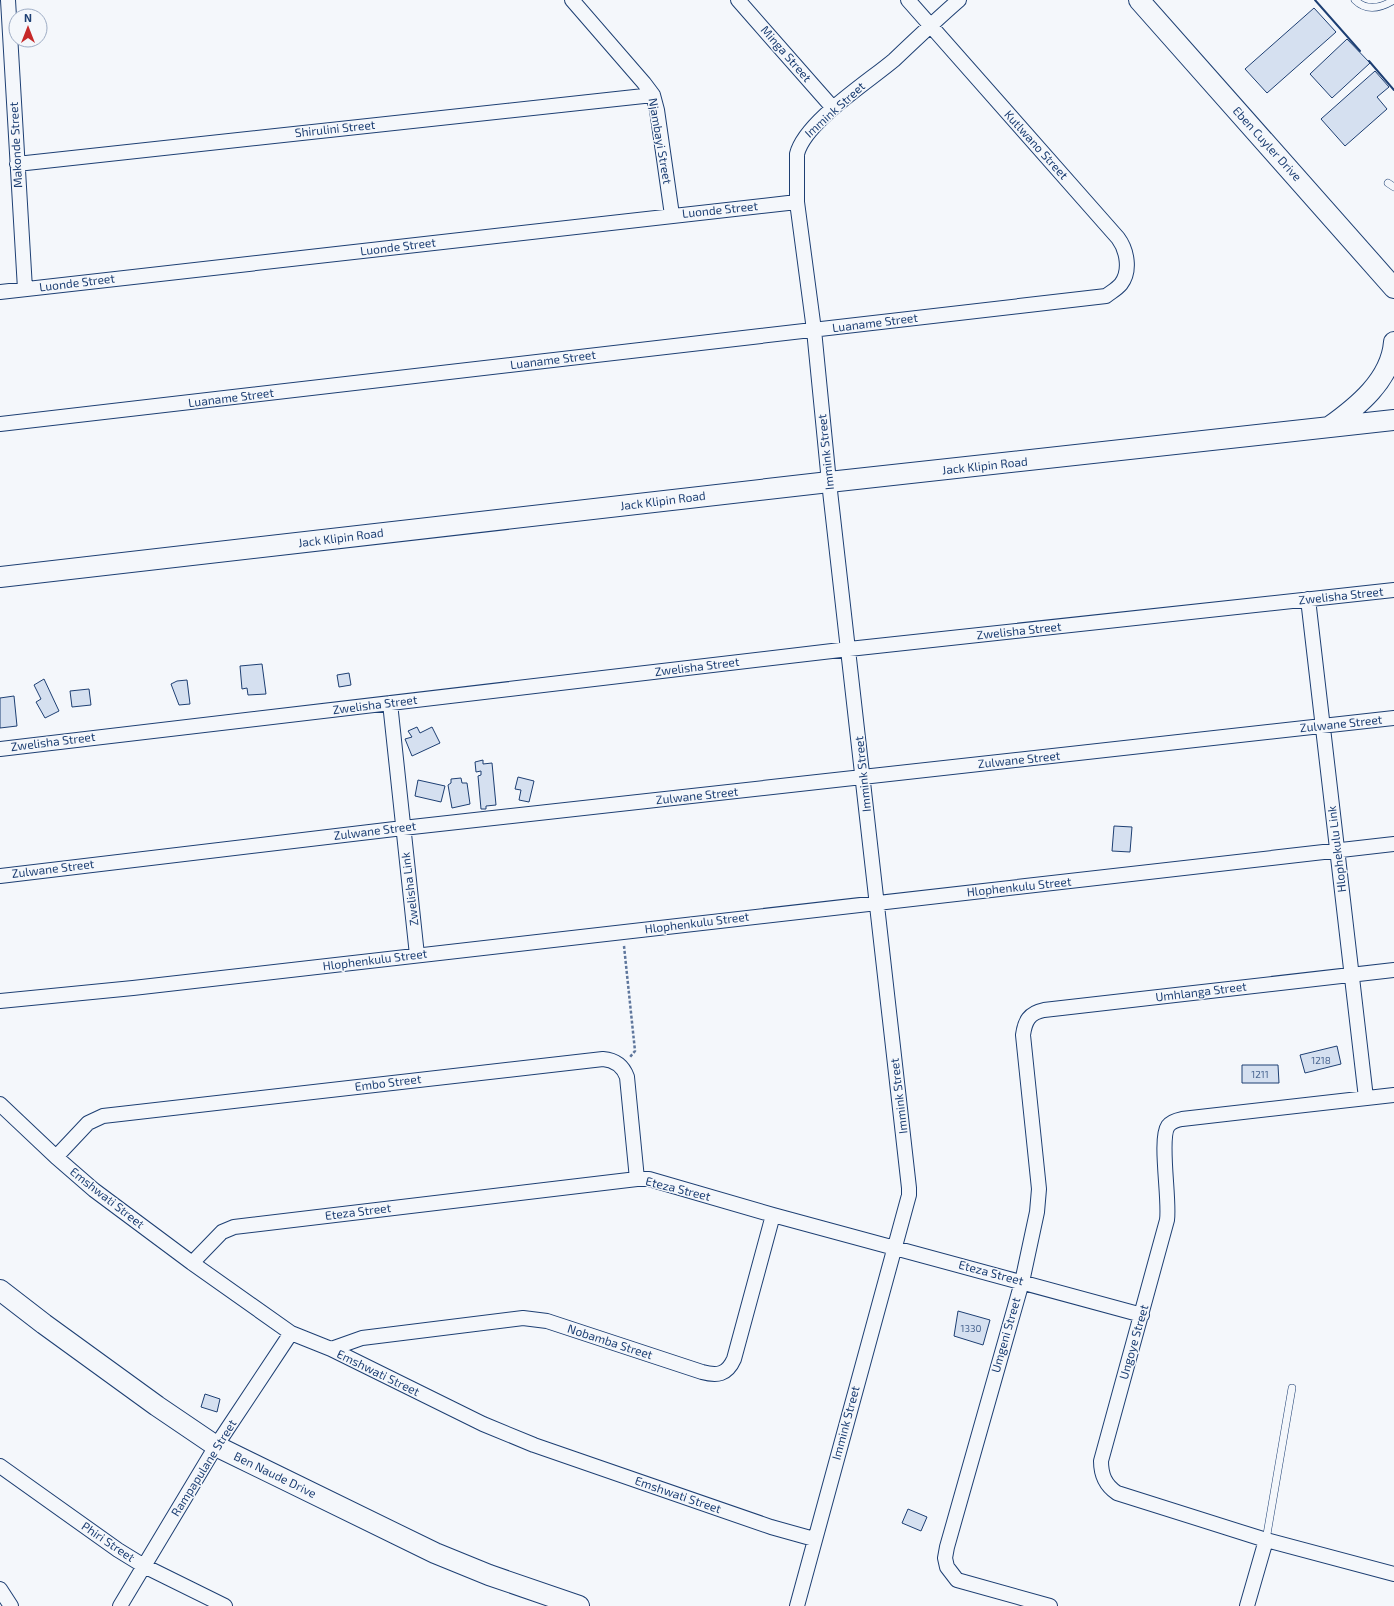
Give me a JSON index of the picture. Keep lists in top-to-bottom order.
{
  "streets": {
    "street": [
      "Minga Street",
      "Immink Street",
      "Shirulini Street",
      "Njambayi Street",
      "Eben Cuyler Drive",
      "Makonde Street",
      "Kutlwano Street",
      "Luonde Street",
      "Luaname Street",
      "Jack Klipin Road",
      "Zwelisha Street",
      "Zulwane Street",
      "Hlophekulu Link",
      "Hlophenkulu Street",
      "Zwelisha Link",
      "Umhlanga Street",
      "Embo Street",
      "Eteza Street",
      "Emshwati Street",
      "Umgeni Street",
      "Nobamba Street",
      "Ungoye Street",
      "Rampapulane Street",
      "Ben Naude Drive",
      "Phiri Street"
    ]
  },
  "crossings": [
    ["Minga Street", "Immink Street"],
    ["Immink Street", "Kutlwano Street"],
    ["Immink Street", "Luonde Street"],
    ["Immink Street", "Luaname Street"],
    ["Immink Street", "Jack Klipin Road"],
    ["Immink Street", "Zwelisha Street"],
    ["Immink Street", "Zulwane Street"],
    ["Immink Street", "Hlophenkulu Street"],
    ["Immink Street", "Eteza Street"],
    ["Immink Street", "Emshwati Street"],
    ["Shirulini Street", "Njambayi Street"],
    ["Shirulini Street", "Makonde Street"],
    ["Njambayi Street", "Luonde Street"],
    ["Makonde Street", "Luonde Street"],
    ["Kutlwano Street", "Luaname Street"],
    ["Zwelisha Street", "Hlophekulu Link"],
    ["Zwelisha Street", "Zwelisha Link"],
    ["Zulwane Street", "Hlophekulu Link"],
    ["Zulwane Street", "Zwelisha Link"],
    ["Hlophekulu Link", "Hlophenkulu Street"],
    ["Hlophekulu Link", "Umhlanga Street"],
    ["Hlophekulu Link", "Ungoye Street"],
    ["Hlophenkulu Street", "Zwelisha Link"],
    ["Umhlanga Street", "Umgeni Street"],
    ["Embo Street", "Emshwati Street"],
    ["Eteza Street", "Emshwati Street"],
    ["Eteza Street", "Umgeni Street"],
    ["Eteza Street", "Nobamba Street"],
    ["Eteza Street", "Ungoye Street"],
    ["Emshwati Street", "Nobamba Street"],
    ["Emshwati Street", "Rampapulane Street"],
    ["Rampapulane Street", "Ben Naude Drive"],
    ["Rampapulane Street", "Phiri Street"]
  ],
  "house_numbers": ["1218", "1211", "1330"],
  "north": "top"
}
